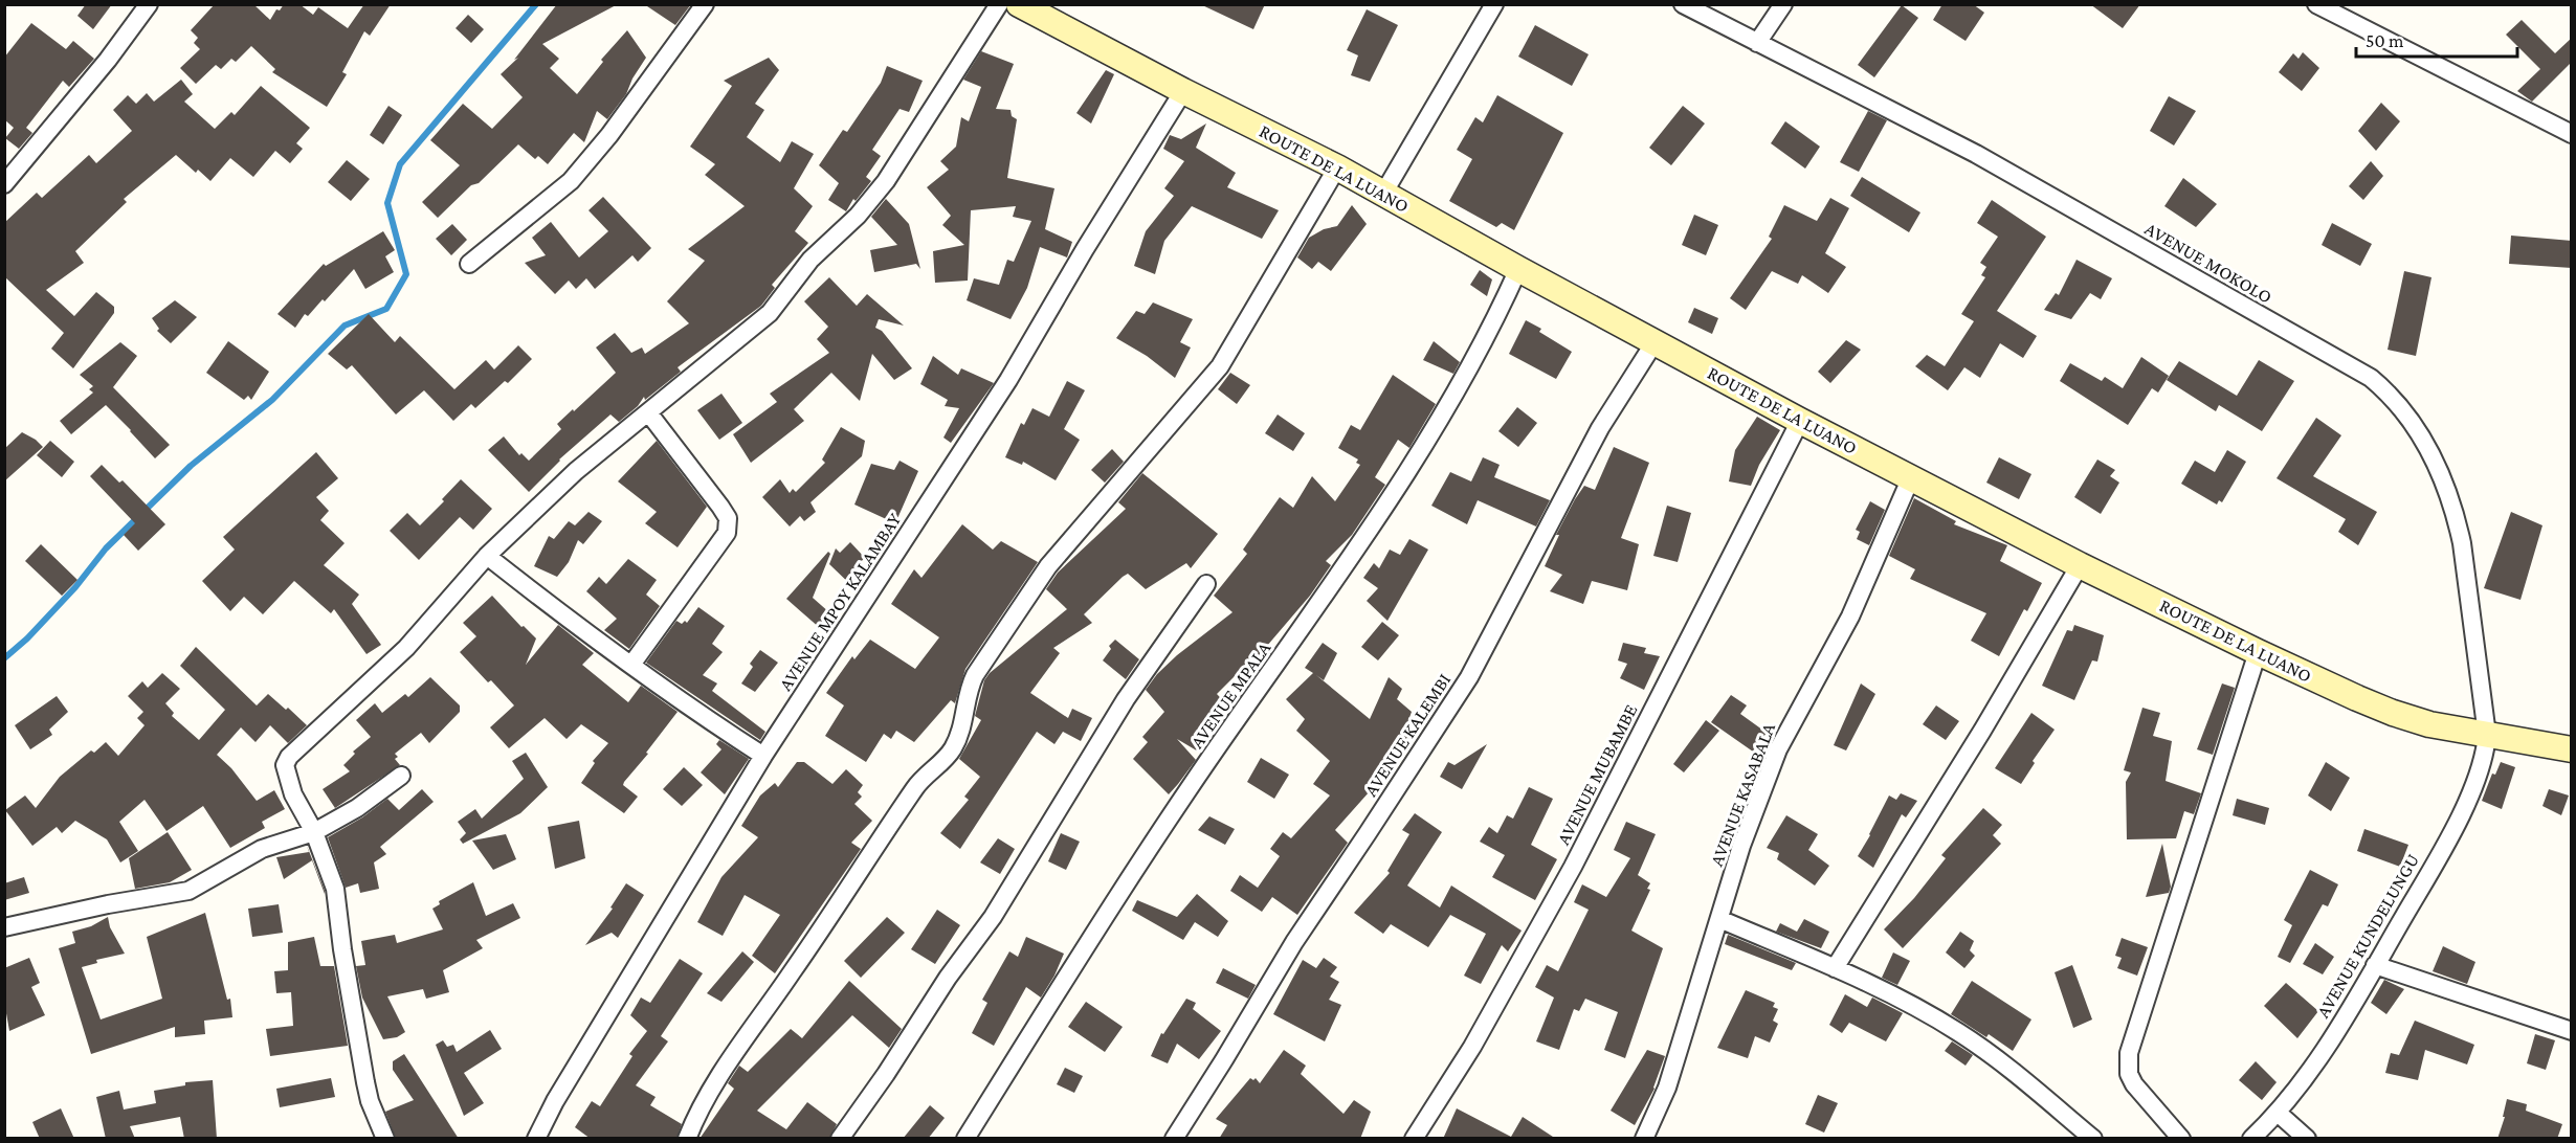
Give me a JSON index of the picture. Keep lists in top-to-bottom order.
{
  "streets": {
    "street": [
      "ROUTE DE LA LUANO",
      "AVENUE MOKOLO",
      "AVENUE MPOY KALAMBAY",
      "AVENUE MPALA",
      "AVENUE KALEMBI",
      "AVENUE MUBAMBE",
      "AVENUE KASABALA",
      "AVENUE KUNDELUNGU"
    ]
  },
  "crossings": [
    ["ROUTE DE LA LUANO", "AVENUE MOKOLO"],
    ["ROUTE DE LA LUANO", "AVENUE MPOY KALAMBAY"],
    ["ROUTE DE LA LUANO", "AVENUE MPALA"],
    ["ROUTE DE LA LUANO", "AVENUE KALEMBI"],
    ["ROUTE DE LA LUANO", "AVENUE MUBAMBE"],
    ["ROUTE DE LA LUANO", "AVENUE KASABALA"],
    ["ROUTE DE LA LUANO", "AVENUE KUNDELUNGU"],
    ["AVENUE MOKOLO", "AVENUE KUNDELUNGU"]
  ],
  "scale_bar": "50 m"
}
